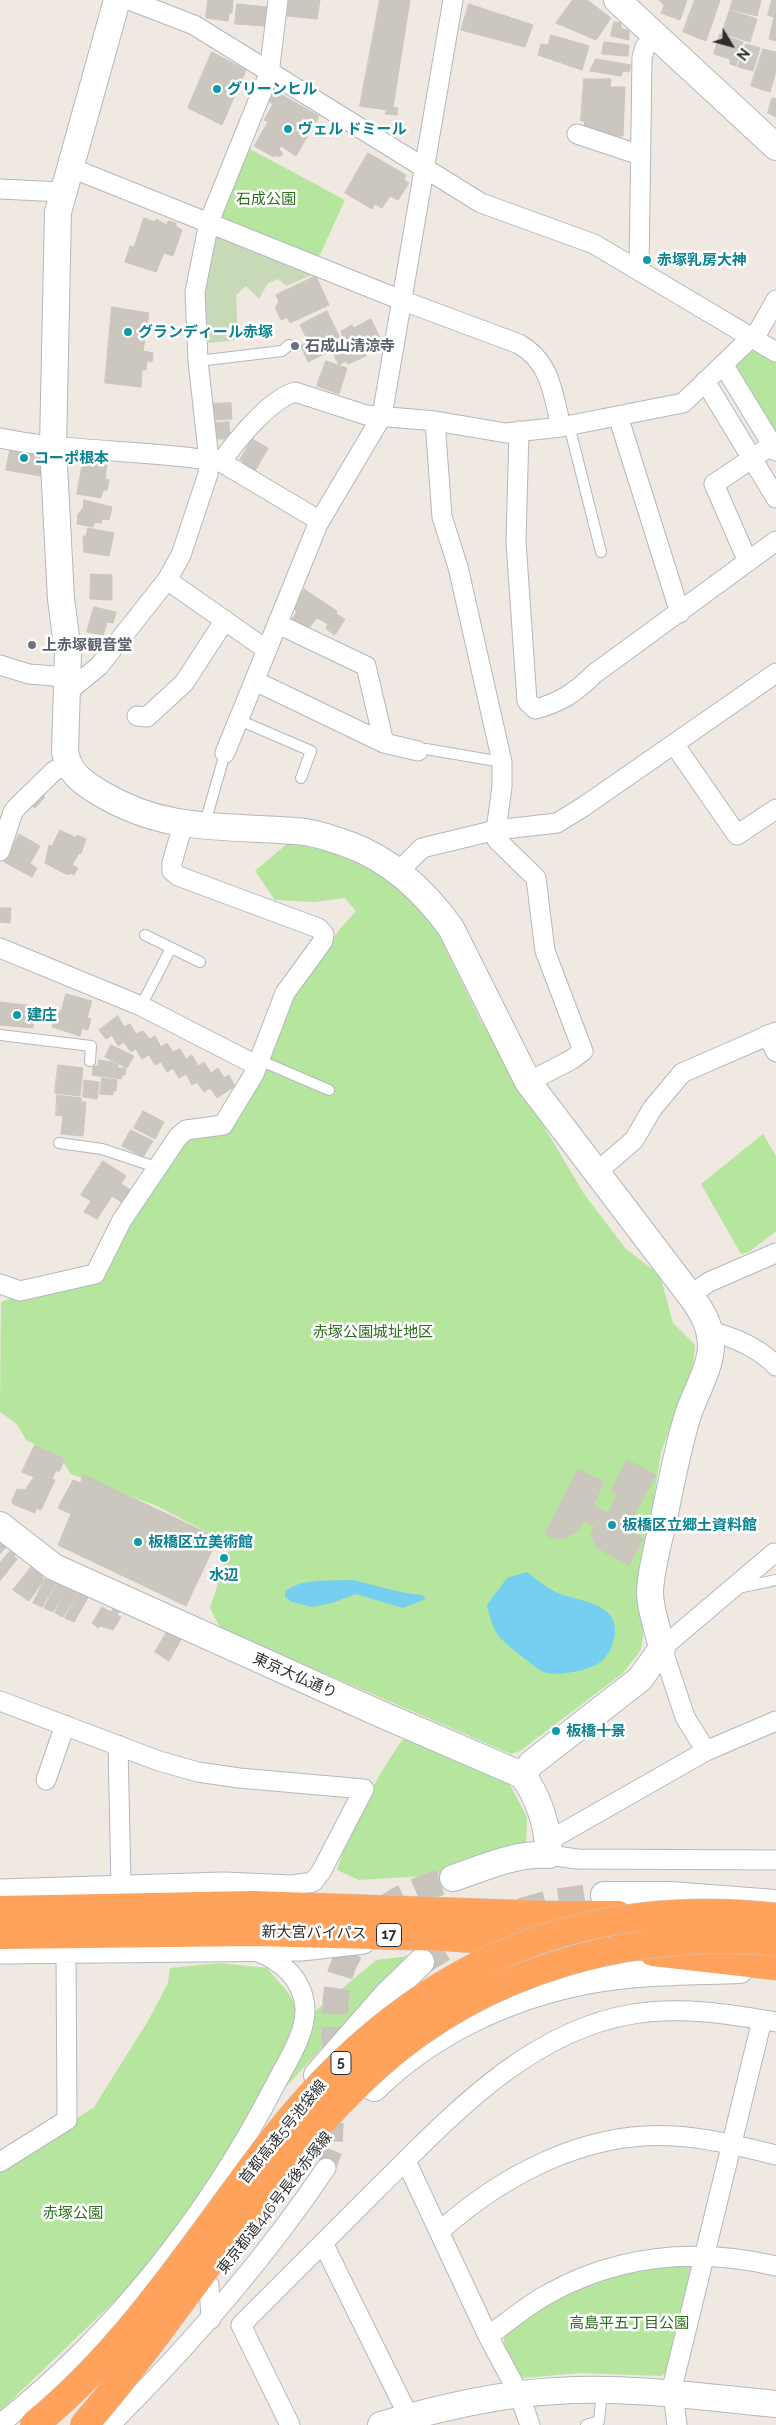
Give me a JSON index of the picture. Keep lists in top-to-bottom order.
{
  "streets": {
    "highway": [
      "新大宮バイパス",
      "17",
      "5",
      "首都高速5号池袋線"
    ],
    "street": ["東京大仏通り", "東京都道446号長後赤塚線"]
  },
  "crossings": [
    ["新大宮バイパス", "17"]
  ],
  "parks": [
    "石成公園",
    "赤塚公園城址地区",
    "赤塚公園",
    "高島平五丁目公園"
  ],
  "places": [
    "グリーンヒル",
    "ヴェル ドミール",
    "赤塚乳房大神",
    "グランディール赤塚",
    "石成山清涼寺",
    "コーポ根本",
    "上赤塚観音堂",
    "建庄",
    "板橋区立郷土資料館",
    "板橋区立美術館",
    "水辺",
    "板橋十景"
  ],
  "north": "bottom right"
}
